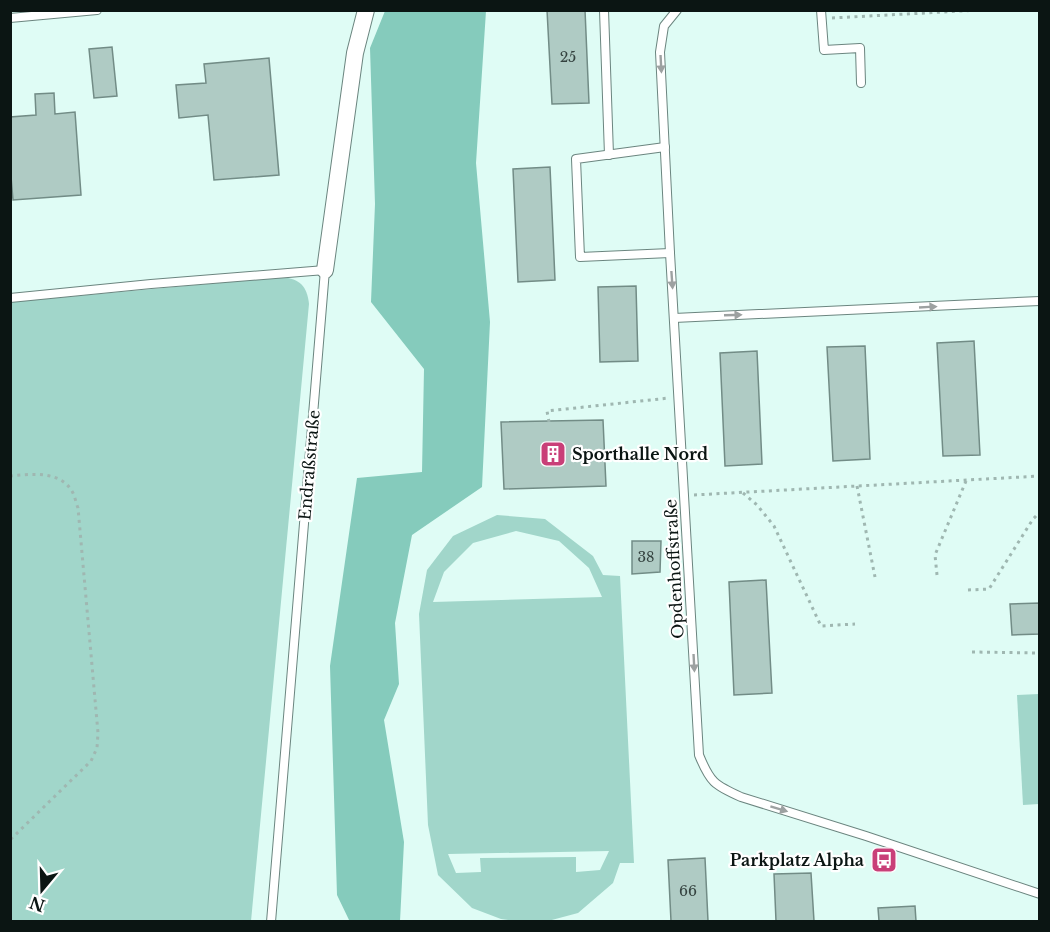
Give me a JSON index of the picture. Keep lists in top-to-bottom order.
{
  "streets": {
    "street": ["Endraßstraße"],
    "lane": ["Opdenhoffstraße"]
  },
  "one_way": ["Opdenhoffstraße"],
  "places": {
    "building": ["Sporthalle Nord"],
    "bus stop": ["Parkplatz Alpha"]
  },
  "house_numbers": ["25", "38", "66"],
  "north": "bottom"
}
